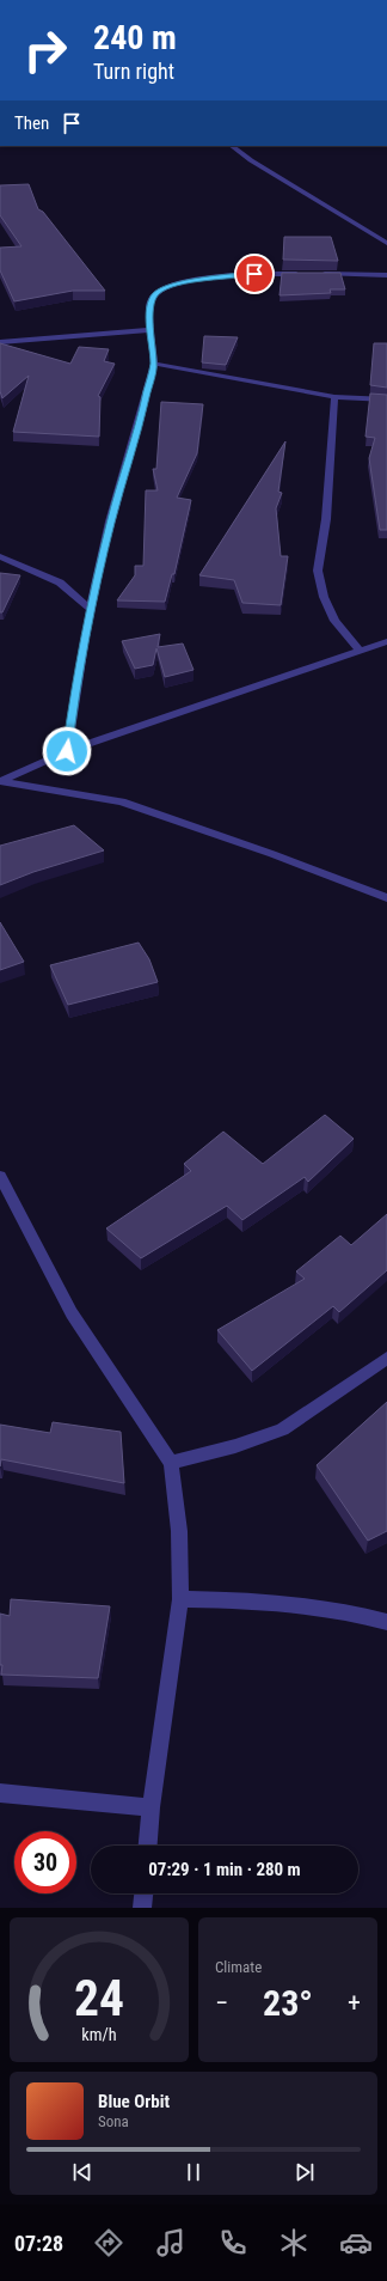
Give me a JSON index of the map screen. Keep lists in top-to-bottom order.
{
  "page": {
    "turn": ["240 m", "Turn right"],
    "then": "Then",
    "limit": "30",
    "trip": "07:29 · 1 min · 280 m",
    "tile": "Climate",
    "heat": ["−", "23°", "+"],
    "song": ["Blue Orbit", "Sona"],
    "tabs": "07:28",
    "gauge": ["24", "km/h"]
  }
}
